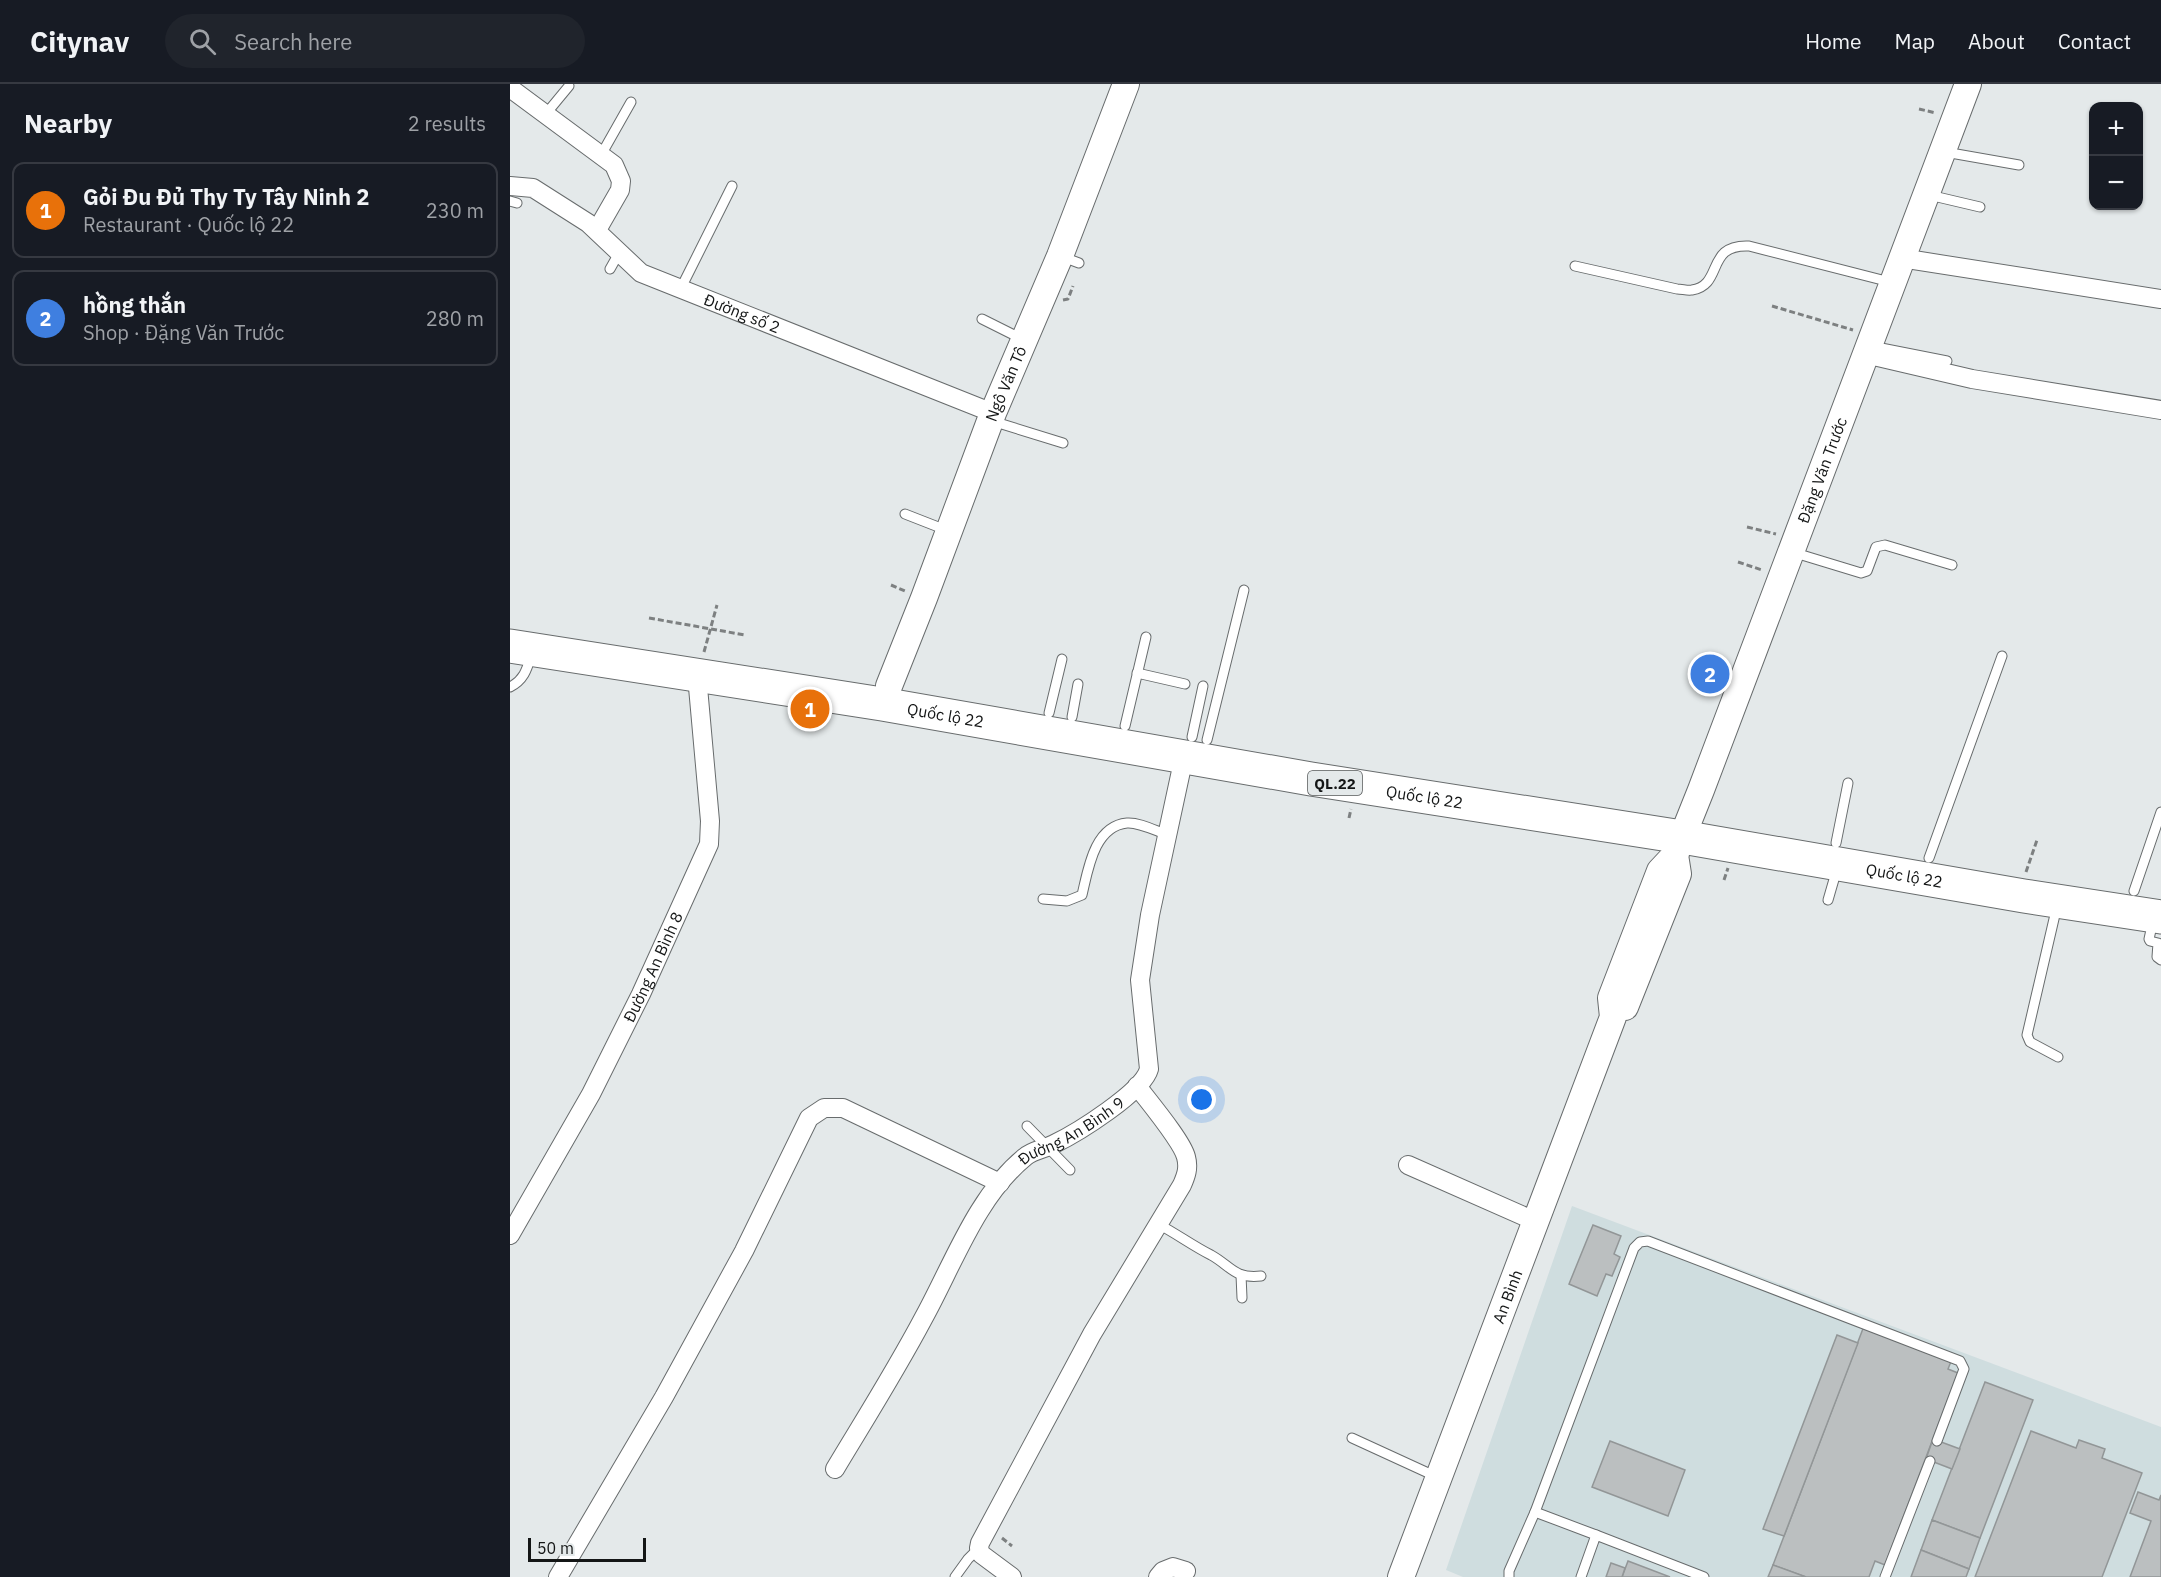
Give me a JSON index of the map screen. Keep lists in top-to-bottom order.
{
  "streets": {
    "highway": ["Quốc lộ 22", "QL.22"],
    "main road": ["Ngô Văn Tô", "Đặng Văn Trước", "An Bình"],
    "street": ["Đường số 2", "Đường An Bình 8", "Đường An Bình 9"]
  },
  "crossings": [
    ["Đường số 2", "Ngô Văn Tô"],
    ["Ngô Văn Tô", "Quốc lộ 22"],
    ["Đặng Văn Trước", "Quốc lộ 22"],
    ["Đặng Văn Trước", "An Bình"],
    ["Quốc lộ 22", "Đường An Bình 8"],
    ["Quốc lộ 22", "Đường An Bình 9"],
    ["Quốc lộ 22", "An Bình"]
  ],
  "scale_bar": "50 m",
  "page": {
    "header": "Citynav",
    "search": "Search here",
    "nav": [
      "Home",
      "Map",
      "About",
      "Contact"
    ],
    "heading": ["Nearby", "2 results"],
    "map_buttons": ["+", "−"],
    "list": [
      {
        "mark": "1",
        "name": "Gỏi Đu Đủ Thy Ty Tây Ninh 2",
        "note": "Restaurant · Quốc lộ 22",
        "value": "230 m"
      },
      {
        "mark": "2",
        "name": "hồng thắn",
        "note": "Shop · Đặng Văn Trước",
        "value": "280 m"
      }
    ],
    "pins": ["2", "1"],
    "scale": "50 m"
  }
}
